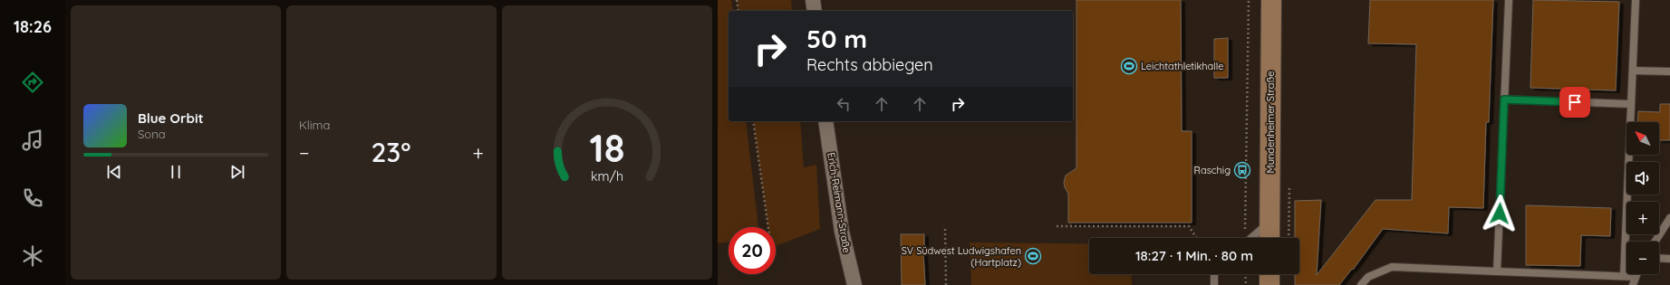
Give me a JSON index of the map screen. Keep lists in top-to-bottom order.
{
  "streets": {
    "street": ["Mundenheimer Straße", "Erich-Reimann-Straße"]
  },
  "places": {
    "sports": ["Leichtathletikhalle", "SV Südwest Ludwigshafen (Hartplatz)"],
    "bus stop": ["Raschig"]
  },
  "north": "top left",
  "page": {
    "tabs": "18:26",
    "tile": "Klima",
    "turn": ["50 m", "Rechts abbiegen"],
    "song": ["Blue Orbit", "Sona"],
    "map_buttons": ["+", "−"],
    "heat": ["−", "23°", "+"],
    "limit": "20",
    "trip": "18:27 · 1 Min. · 80 m",
    "gauge": ["18", "km/h"]
  }
}
